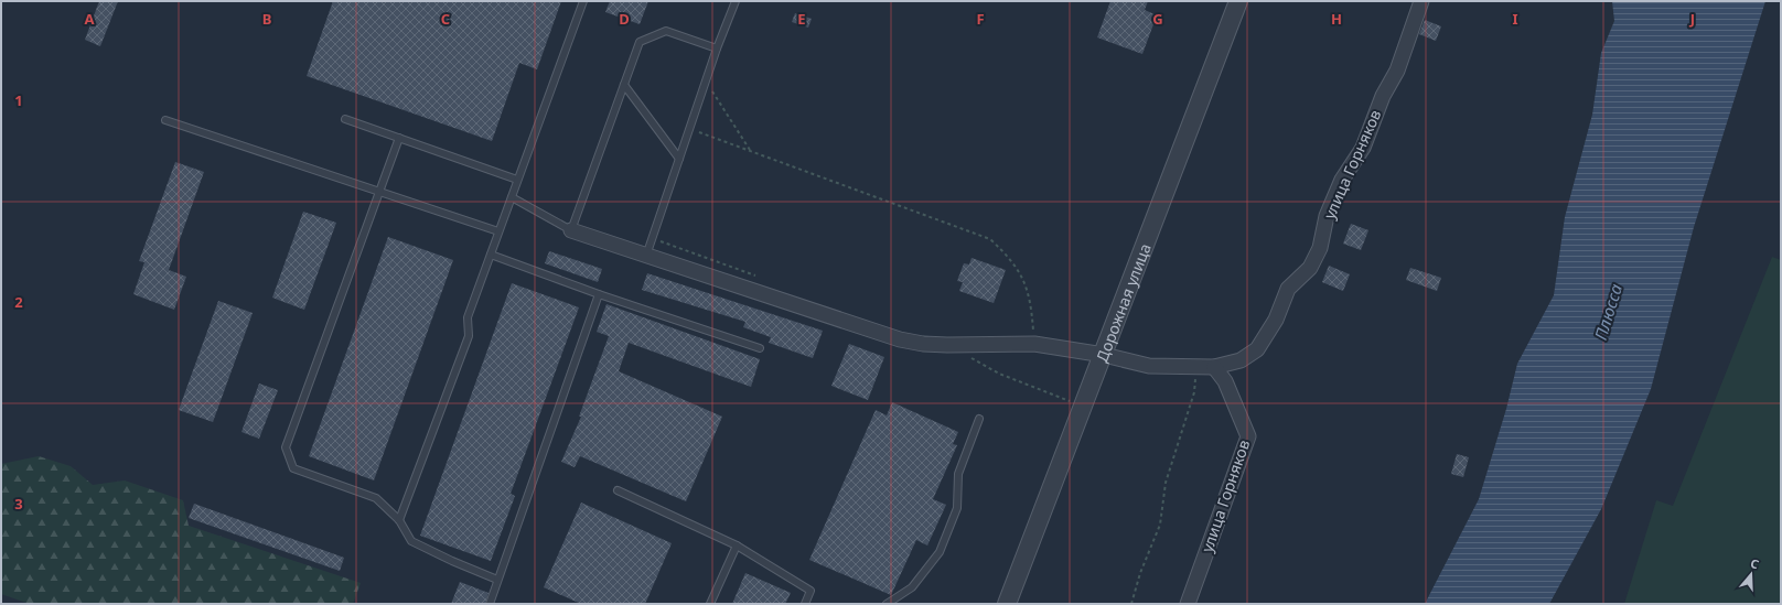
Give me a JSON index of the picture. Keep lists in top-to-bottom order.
{
  "streets": {
    "street": ["улица Горняков", "Дорожная улица"]
  },
  "crossings": [
    ["улица Горняков", "Дорожная улица"]
  ],
  "water": ["Плюсса"],
  "north": "top",
  "grid": {
    "columns": [
      "A",
      "B",
      "C",
      "D",
      "E",
      "F",
      "G",
      "H",
      "I",
      "J"
    ],
    "rows": ["1", "2", "3"]
  }
}
